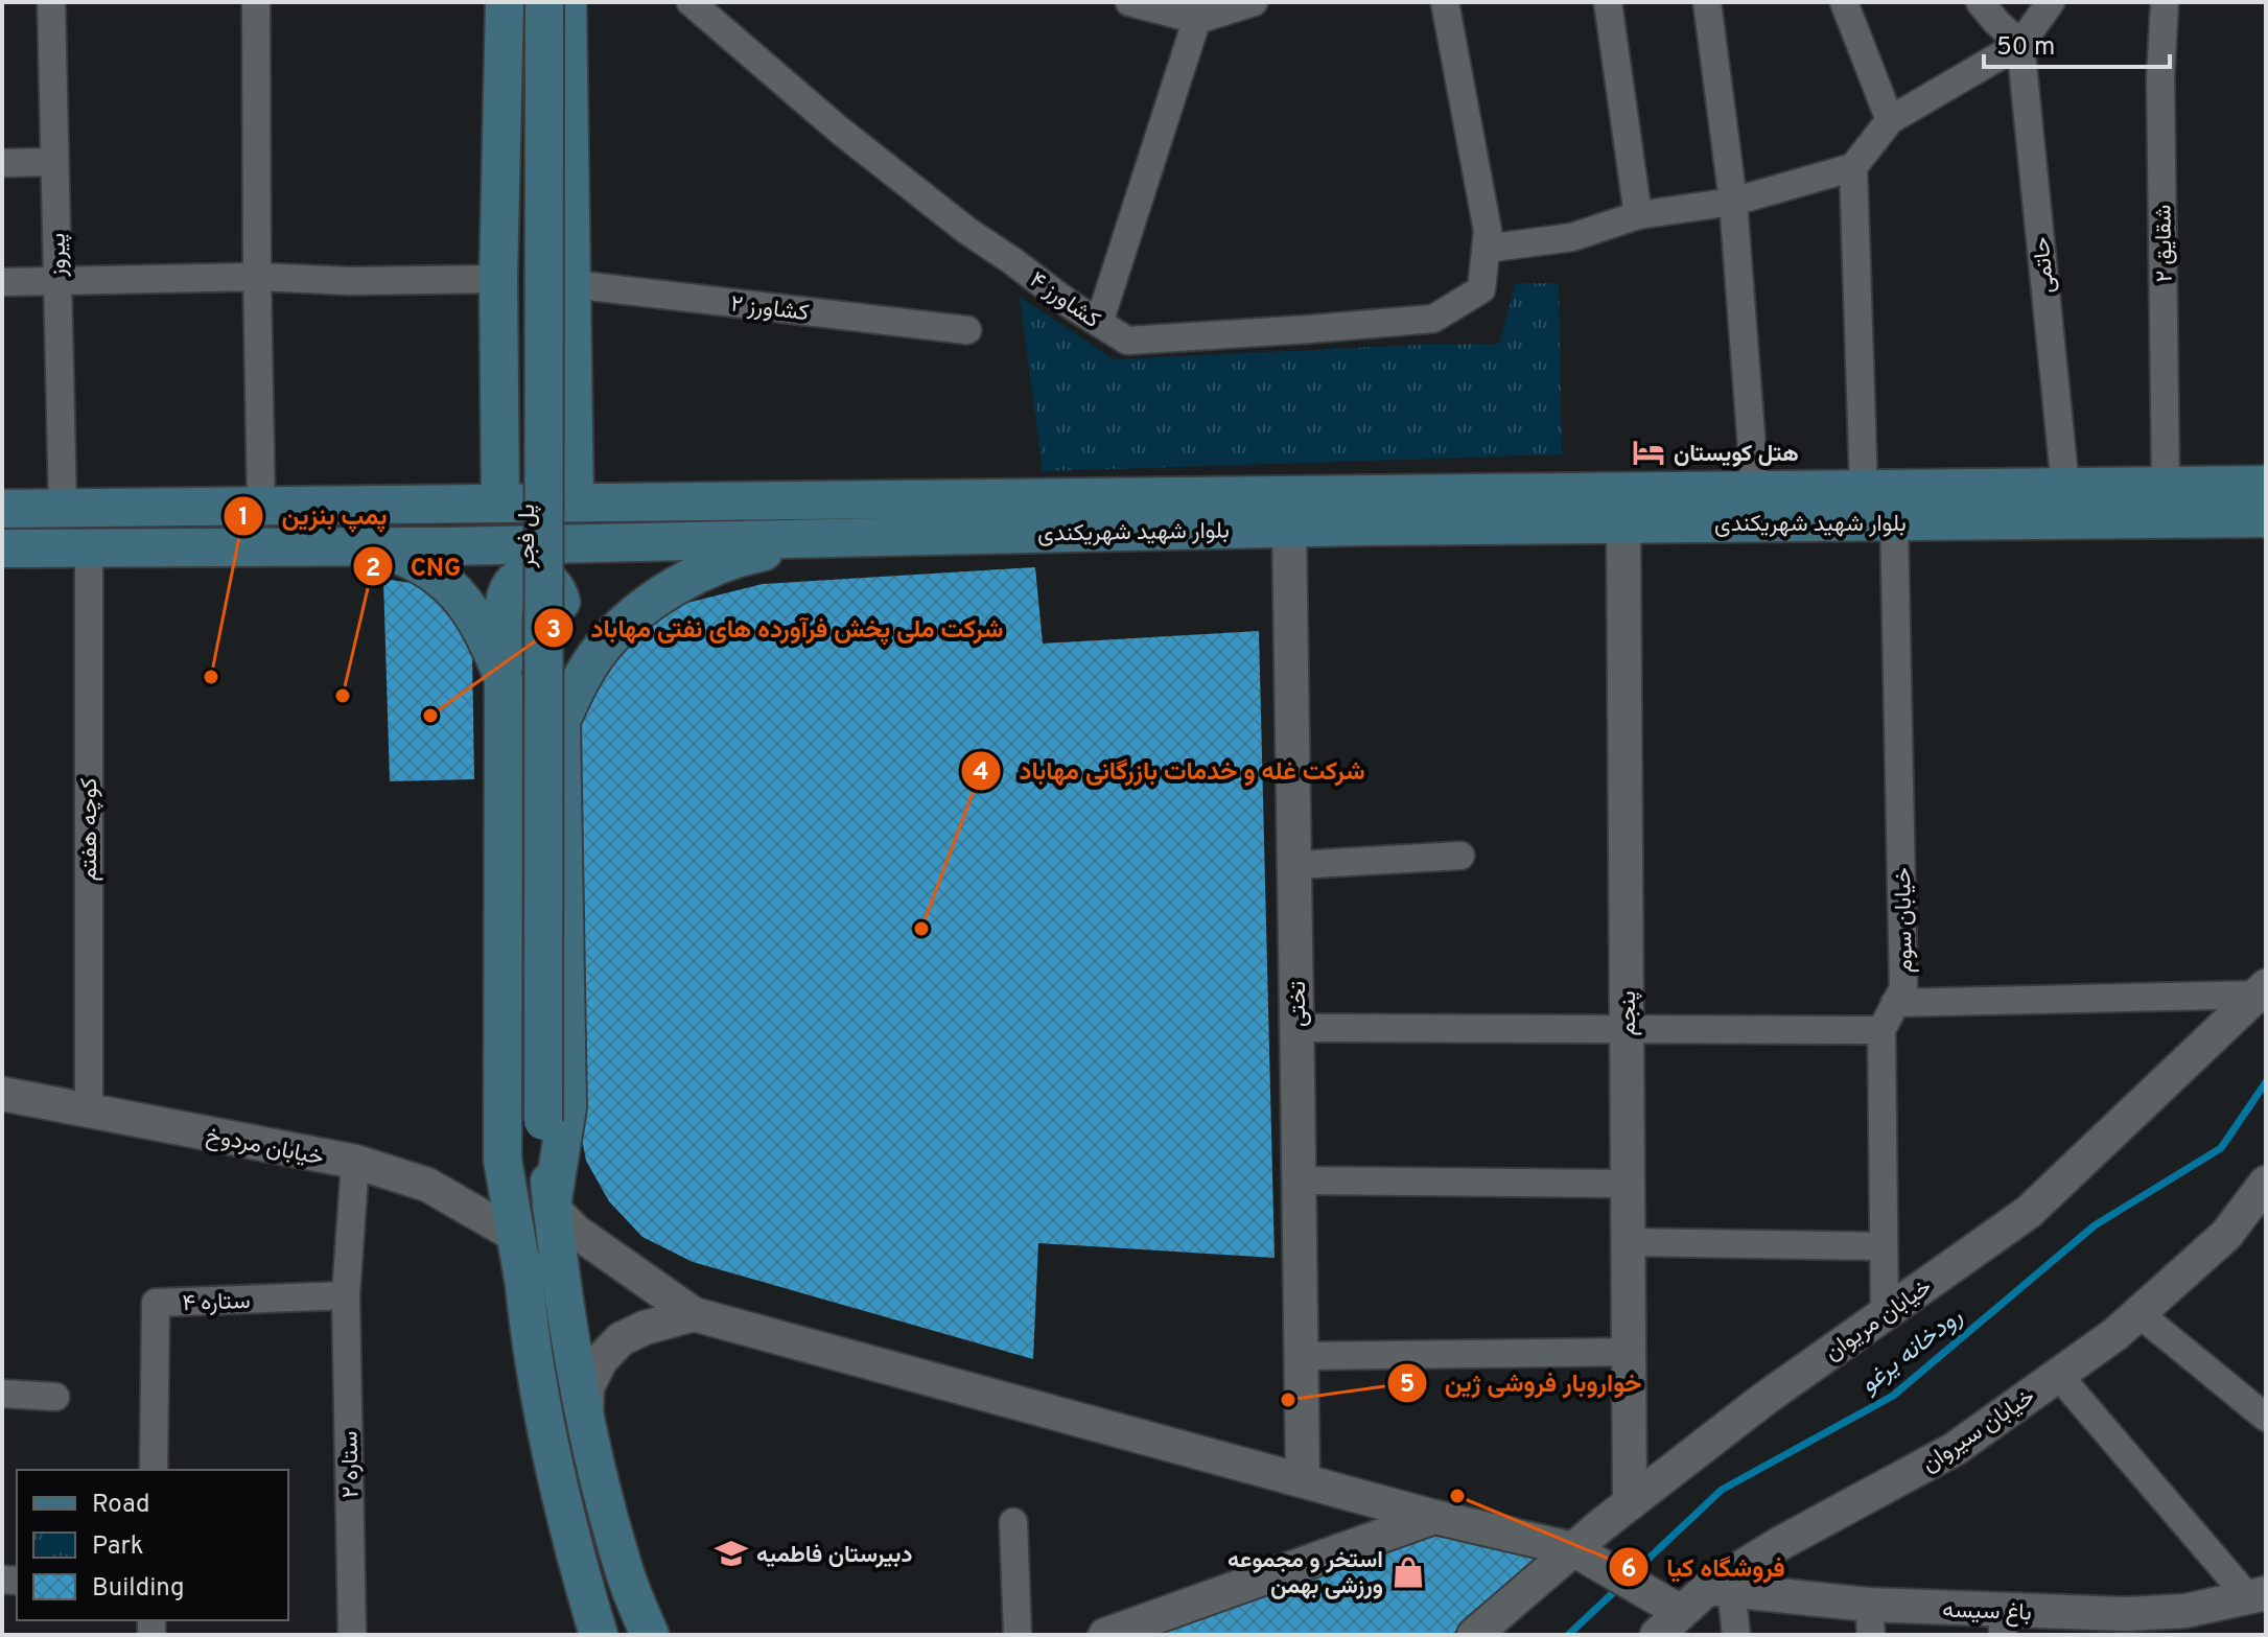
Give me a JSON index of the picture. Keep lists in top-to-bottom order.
{
  "streets": {
    "main road": ["بلوار شهید شهریکندی", "پل فجر"],
    "street": [
      "شقایق ۲",
      "پیروز",
      "حاتمی",
      "کشاورز ۴",
      "کشاورز ۲",
      "کوچه هفتم",
      "خیابان سوم",
      "تختی",
      "پنجم",
      "خیابان مردوخ",
      "ستاره ۴",
      "خیابان مریوان",
      "خیابان سیروان",
      "ستاره ۲",
      "باغ سیسه"
    ]
  },
  "crossings": [
    ["شقایق ۲", "بلوار شهید شهریکندی"],
    ["پیروز", "بلوار شهید شهریکندی"],
    ["حاتمی", "بلوار شهید شهریکندی"],
    ["بلوار شهید شهریکندی", "کوچه هفتم"],
    ["بلوار شهید شهریکندی", "خیابان سوم"],
    ["بلوار شهید شهریکندی", "تختی"],
    ["بلوار شهید شهریکندی", "پنجم"],
    ["کوچه هفتم", "خیابان مردوخ"],
    ["خیابان سوم", "خیابان مریوان"],
    ["پنجم", "خیابان مریوان"],
    ["خیابان مردوخ", "ستاره ۲"],
    ["ستاره ۴", "ستاره ۲"],
    ["خیابان سیروان", "باغ سیسه"]
  ],
  "water": ["رودخانه یرغو"],
  "places": {
    "hotel": ["هتل کویستان"],
    "other": [
      "پمپ بنزین",
      "CNG",
      "شرکت ملی پخش فرآورده های نفتی مهاباد",
      "شرکت غله و خدمات بازرگانی مهاباد",
      "خواروبار فروشی ژین",
      "فروشگاه کیا"
    ],
    "school or university": ["دبیرستان فاطمیه"],
    "shop": ["استخر و مجموعه ورزشی بهمن"]
  },
  "legend": ["Road", "Park", "Building"],
  "scale_bar": "50 m"
}
